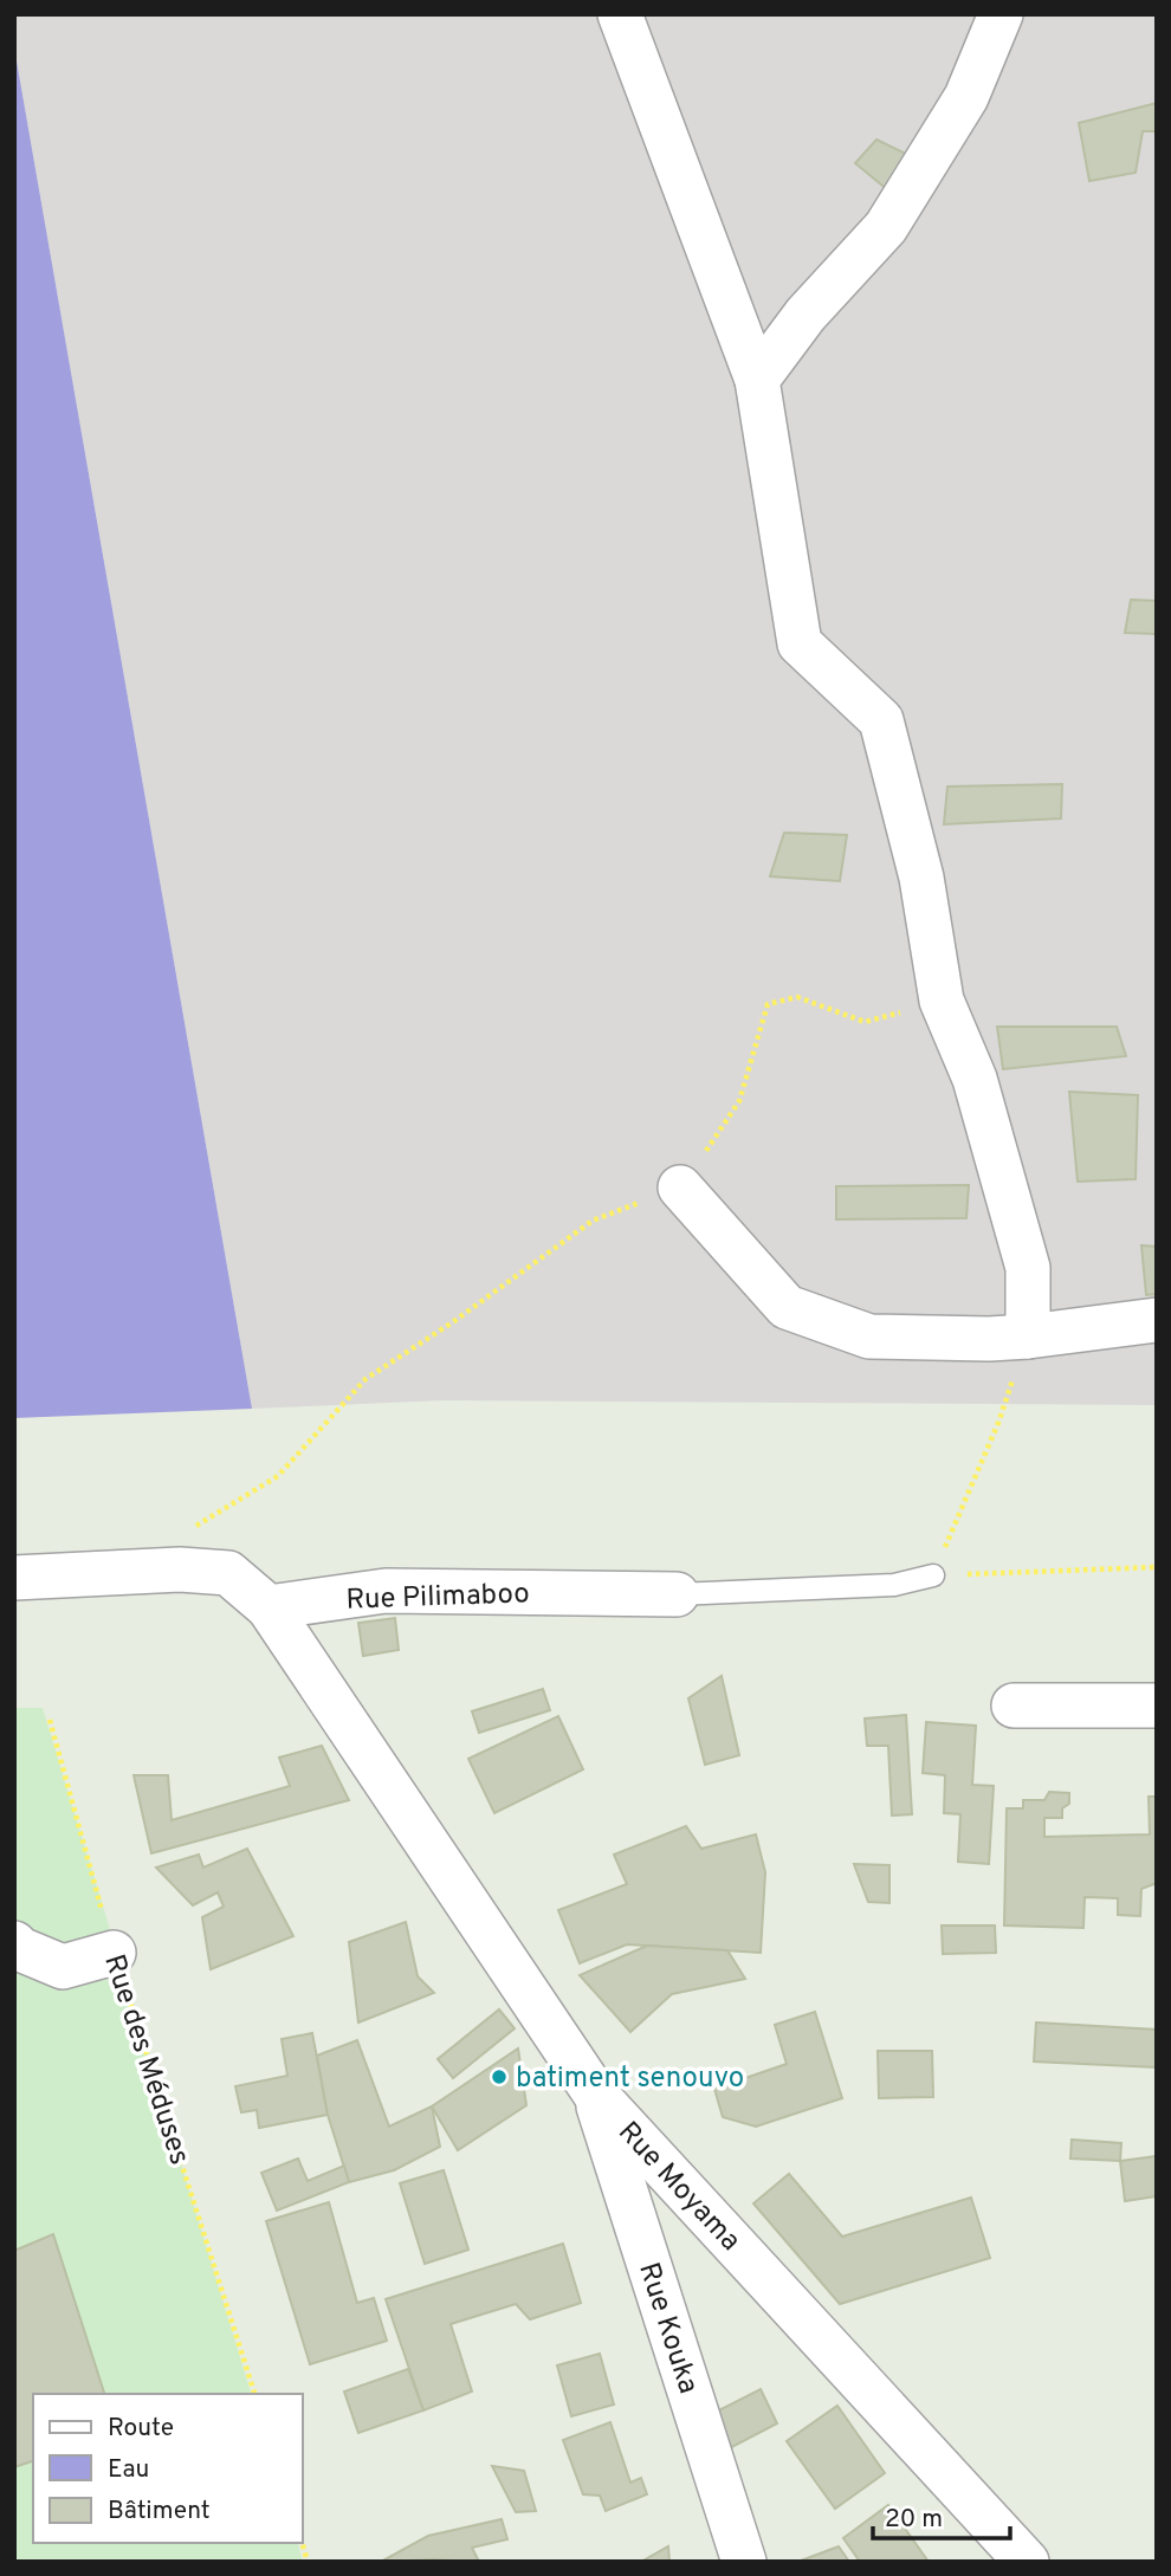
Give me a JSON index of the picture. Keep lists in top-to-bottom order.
{
  "streets": {
    "street": ["Rue Pilimaboo", "Rue Moyama", "Rue Kouka"],
    "path": ["Rue des Méduses"]
  },
  "crossings": [
    ["Rue Pilimaboo", "Rue Moyama"],
    ["Rue Moyama", "Rue Kouka"]
  ],
  "places": ["batiment senouvo"],
  "legend": ["Route", "Eau", "Bâtiment"],
  "scale_bar": "20 m"
}
